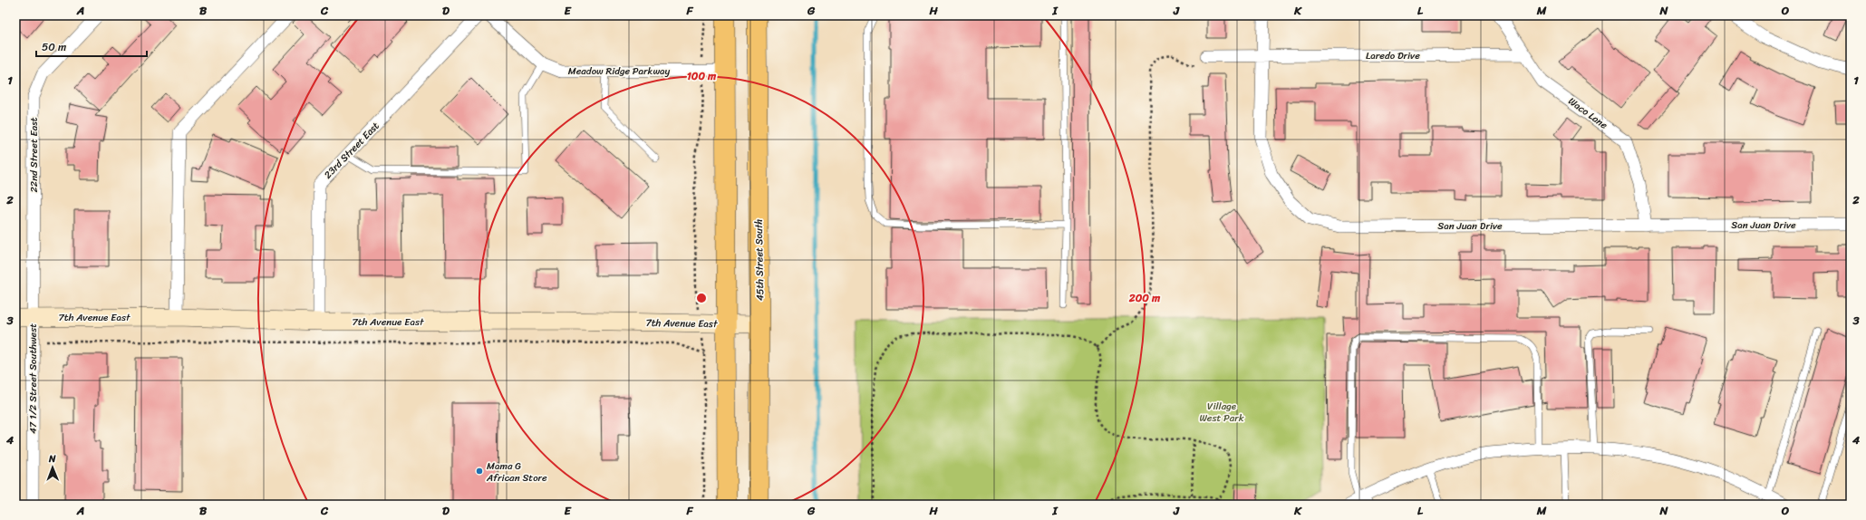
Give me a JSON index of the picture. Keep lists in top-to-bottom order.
{
  "streets": {
    "main road": ["45th Street South"],
    "street": [
      "Laredo Drive",
      "Meadow Ridge Parkway",
      "Waco Lane",
      "23rd Street East",
      "22nd Street East",
      "San Juan Drive",
      "7th Avenue East",
      "47 1/2 Street Southwest"
    ]
  },
  "crossings": [
    ["Laredo Drive", "Waco Lane"],
    ["Laredo Drive", "San Juan Drive"],
    ["Waco Lane", "San Juan Drive"],
    ["23rd Street East", "7th Avenue East"],
    ["22nd Street East", "7th Avenue East"],
    ["22nd Street East", "47 1/2 Street Southwest"],
    ["45th Street South", "7th Avenue East"],
    ["7th Avenue East", "47 1/2 Street Southwest"]
  ],
  "parks": ["Village West Park"],
  "places": ["Mama G African Store"],
  "scale_bar": "50 m",
  "north": "top",
  "grid": {
    "columns": [
      "A",
      "B",
      "C",
      "D",
      "E",
      "F",
      "G",
      "H",
      "I",
      "J",
      "K",
      "L",
      "M",
      "N",
      "O"
    ],
    "rows": [
      "1",
      "2",
      "3",
      "4"
    ]
  },
  "rings": ["100 m", "200 m"]
}
